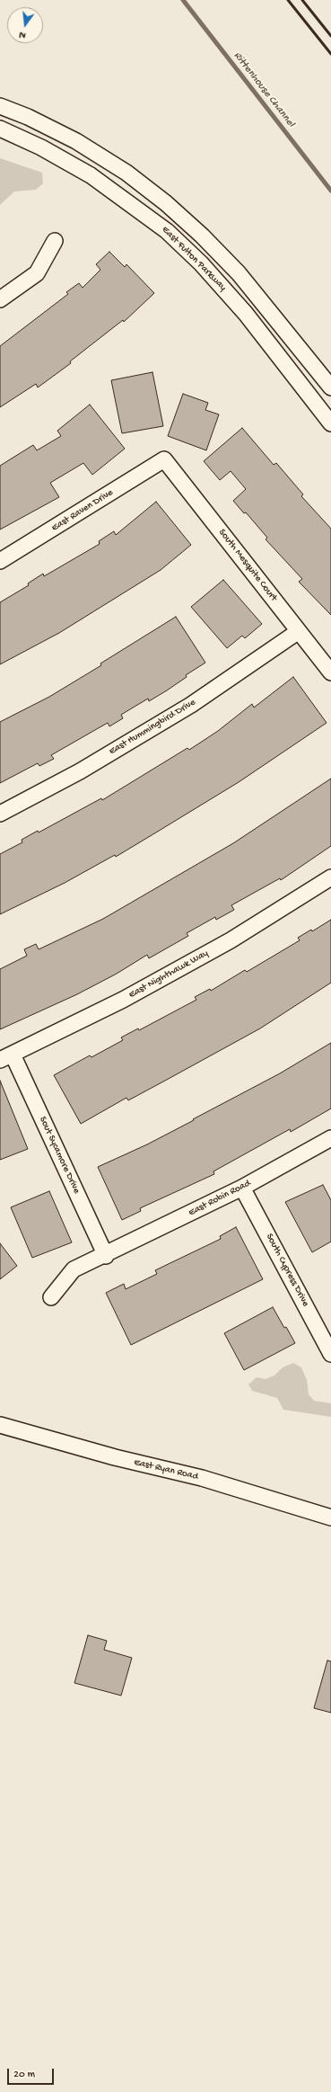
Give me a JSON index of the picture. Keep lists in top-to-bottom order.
{
  "streets": {
    "street": [
      "East Fulton Parkway",
      "East Raven Drive",
      "South Mesquite Court",
      "East Hummingbird Drive",
      "East Nighthawk Way",
      "Sout Sycamore Drive",
      "East Robin Road",
      "South Cypress Drive",
      "East Ryan Road"
    ]
  },
  "crossings": [
    ["East Raven Drive", "South Mesquite Court"],
    ["South Mesquite Court", "East Hummingbird Drive"],
    ["East Nighthawk Way", "Sout Sycamore Drive"],
    ["Sout Sycamore Drive", "East Robin Road"],
    ["East Robin Road", "South Cypress Drive"]
  ],
  "water": ["Rittenhouse Channel"],
  "scale_bar": "20 m",
  "north": "bottom"
}
